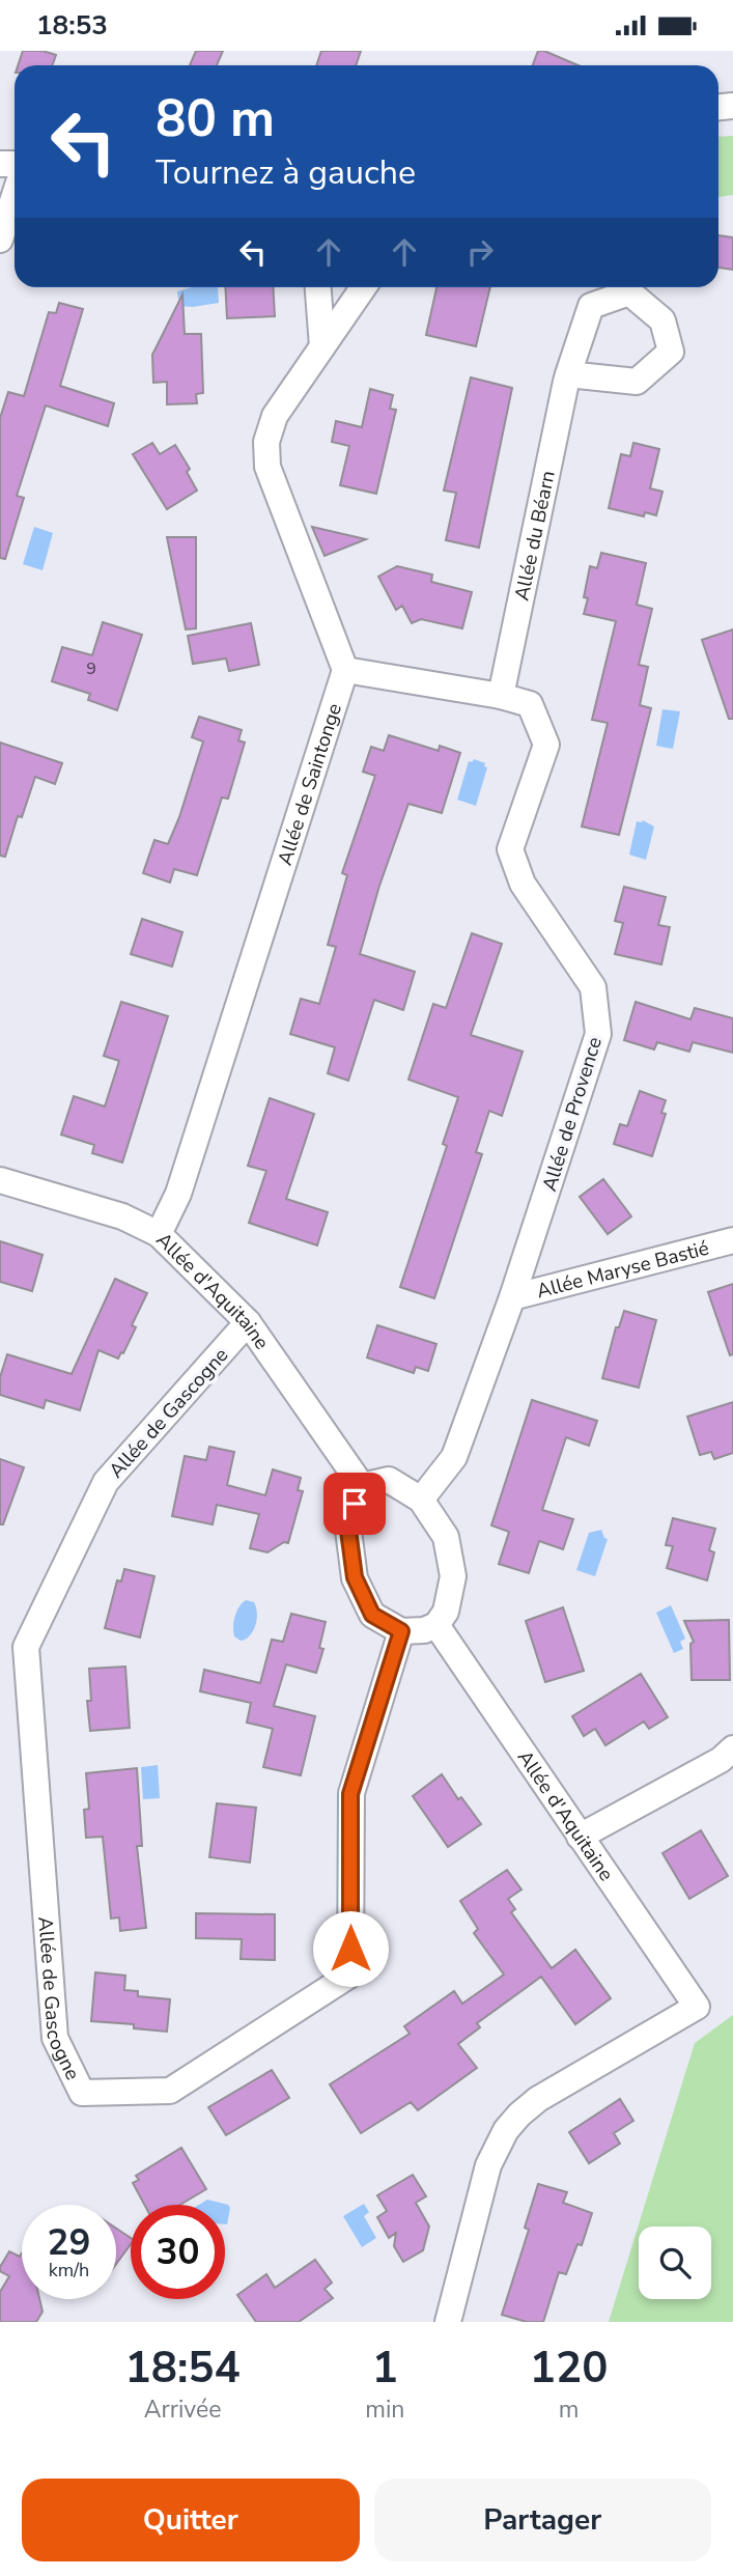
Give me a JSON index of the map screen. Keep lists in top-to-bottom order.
{
  "streets": {
    "street": [
      "Allée du Béarn",
      "Allée de Saintonge",
      "Allée de Provence",
      "Allée Maryse Bastié",
      "Allée d'Aquitaine",
      "Allée de Gascogne"
    ]
  },
  "crossings": [
    ["Allée du Béarn", "Allée de Provence"],
    ["Allée de Saintonge", "Allée de Provence"],
    ["Allée de Saintonge", "Allée d'Aquitaine"],
    ["Allée de Provence", "Allée Maryse Bastié"],
    ["Allée de Provence", "Allée d'Aquitaine"],
    ["Allée de Provence", "Allée de Gascogne"],
    ["Allée d'Aquitaine", "Allée de Gascogne"]
  ],
  "house_numbers": ["9"],
  "page": {
    "status": "18:53",
    "turn": ["80 m", "Tournez à gauche"],
    "speed": "29 km/h",
    "limit": "30",
    "eta": [
      "18:54",
      "Arrivée",
      "1",
      "min",
      "120",
      "m"
    ],
    "buttons": ["Quitter", "Partager"]
  }
}
